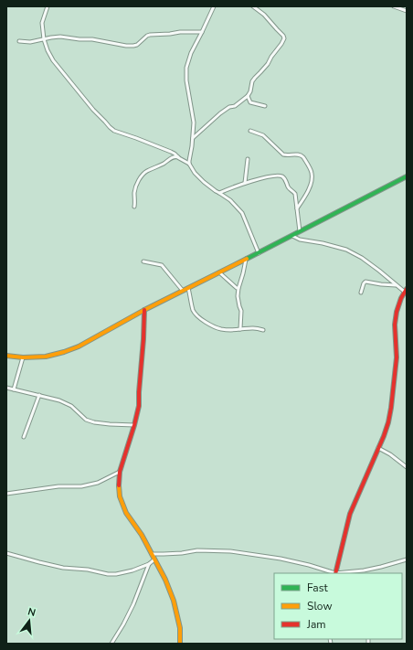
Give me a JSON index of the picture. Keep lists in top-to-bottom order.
{
  "legend": ["Fast", "Slow", "Jam"],
  "north": "top"
}
